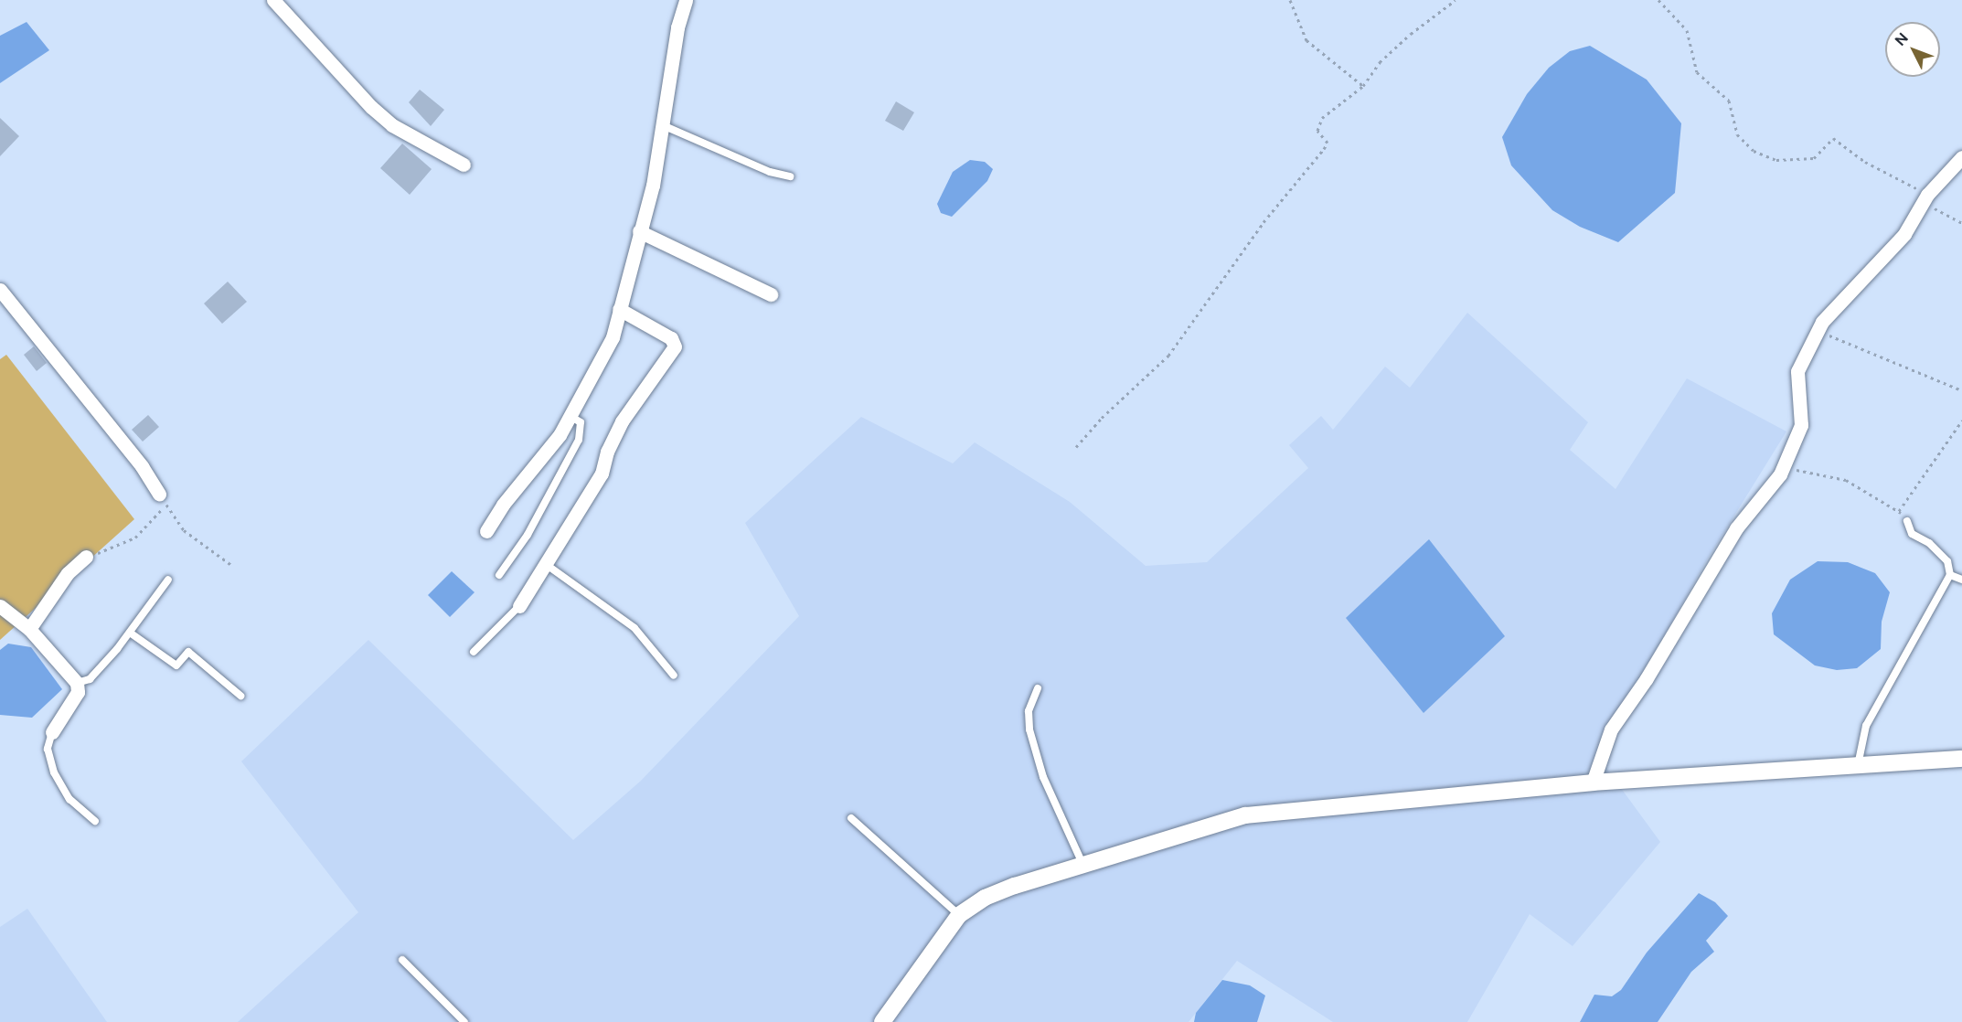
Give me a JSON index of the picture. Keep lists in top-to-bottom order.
{
  "north": "top left"
}
